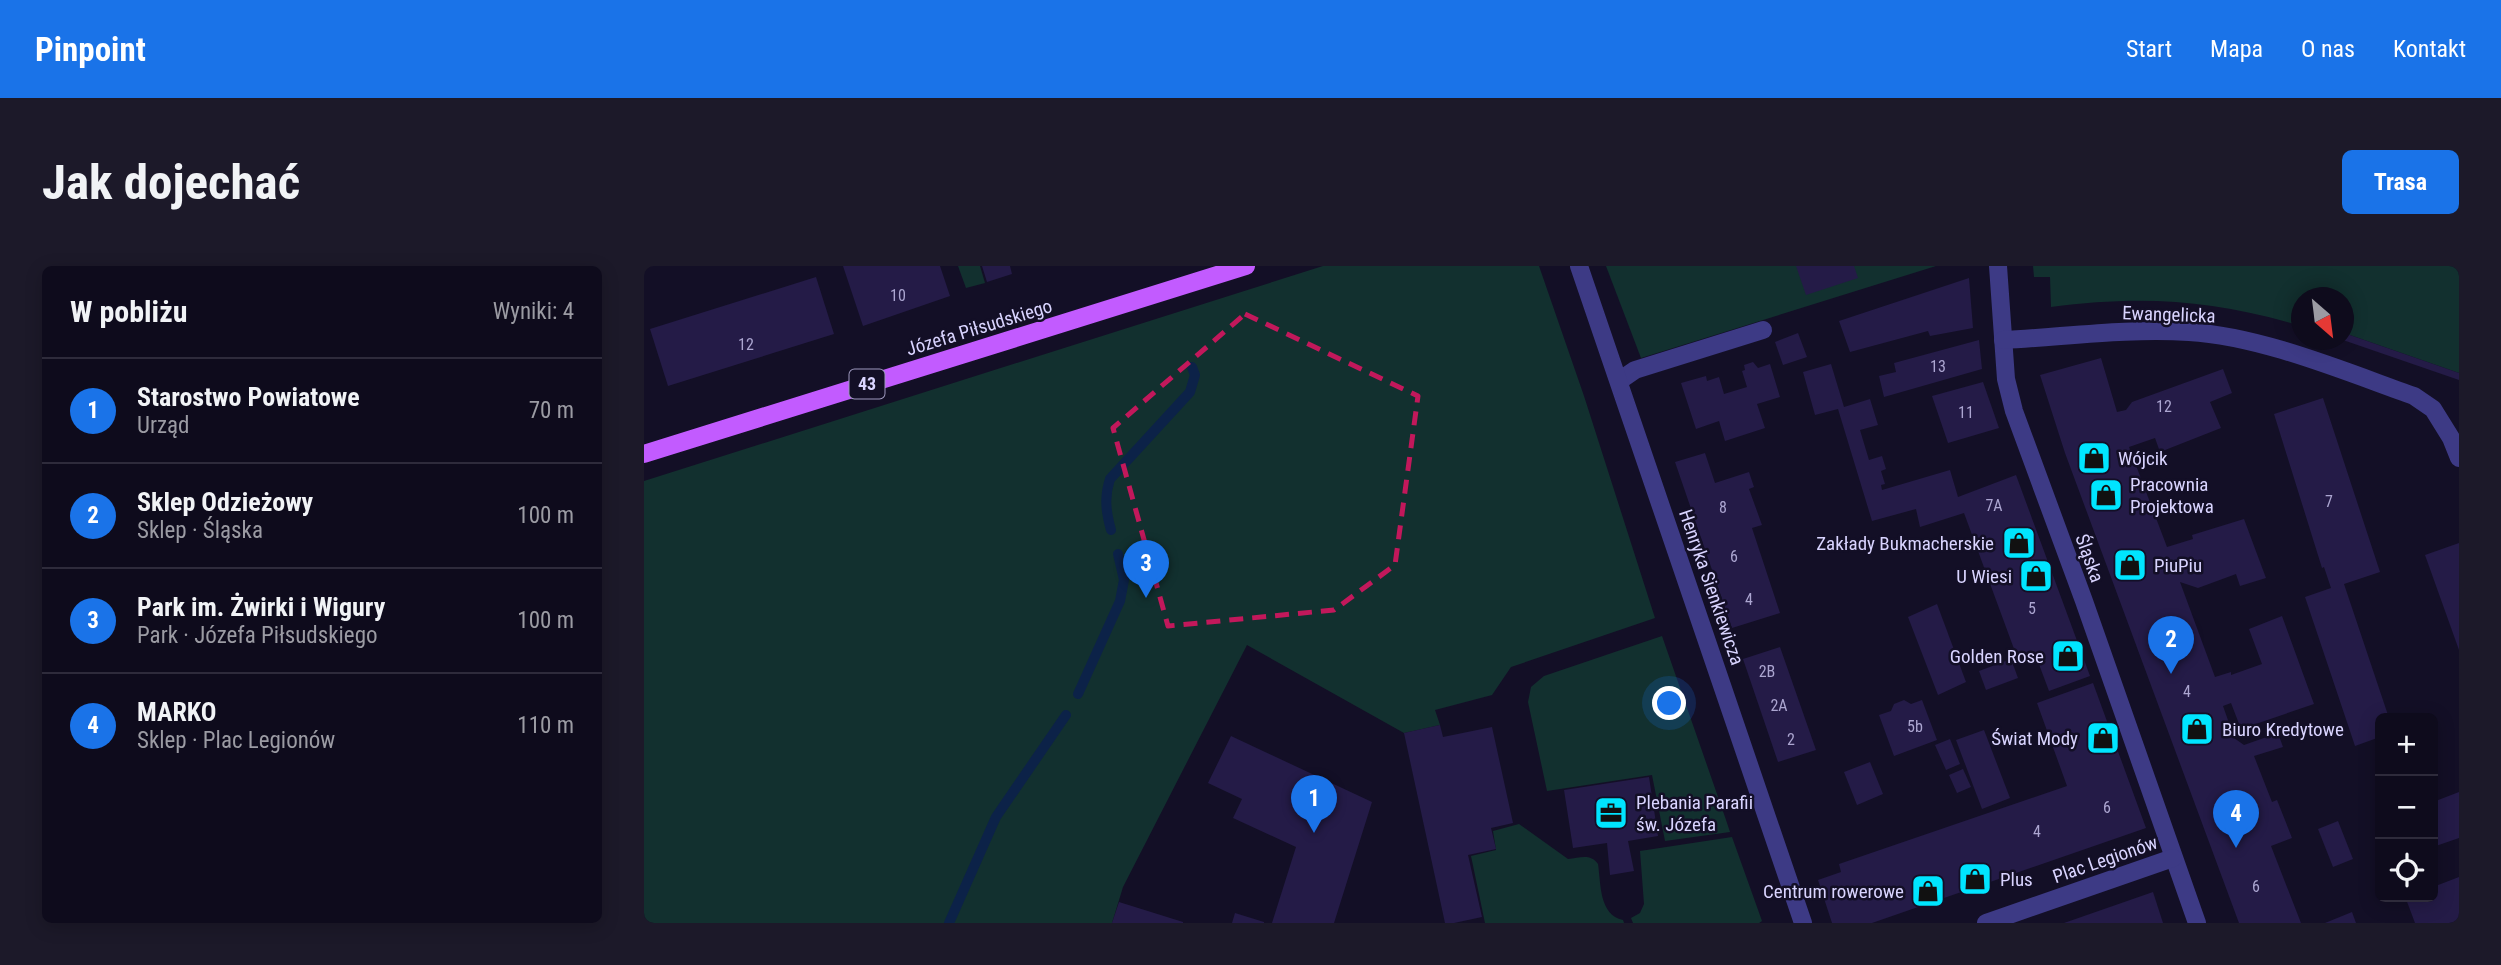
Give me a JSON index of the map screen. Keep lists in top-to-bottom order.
{
  "streets": {
    "main road": ["Józefa Piłsudskiego", "43"],
    "street": [
      "Ewangelicka",
      "Śląska",
      "Henryka Sienkiewicza",
      "Plac Legionów"
    ]
  },
  "crossings": [
    ["Ewangelicka", "Śląska"],
    ["Śląska", "Plac Legionów"]
  ],
  "places": {
    "shop": [
      "Wójcik",
      "Pracownia Projektowa",
      "Zakłady Bukmacherskie",
      "PiuPiu",
      "U Wiesi",
      "Golden Rose",
      "Biuro Kredytowe",
      "Świat Mody",
      "Plus",
      "Centrum rowerowe"
    ],
    "office": ["Plebania Parafii św. Józefa"]
  },
  "house_numbers": [
    "10",
    "12",
    "13",
    "12",
    "11",
    "7",
    "7A",
    "8",
    "6",
    "4",
    "5",
    "2B",
    "4",
    "2A",
    "5b",
    "2",
    "6",
    "4",
    "6"
  ],
  "north": "bottom right",
  "page": {
    "header": "Pinpoint",
    "nav": [
      "Start",
      "Mapa",
      "O nas",
      "Kontakt"
    ],
    "buttons": "Trasa",
    "title": "Jak dojechać",
    "heading": ["W pobliżu", "Wyniki: 4"],
    "list": [
      {
        "mark": "1",
        "name": "Starostwo Powiatowe",
        "note": "Urząd",
        "value": "70 m"
      },
      {
        "mark": "2",
        "name": "Sklep Odzieżowy",
        "note": "Sklep · Śląska",
        "value": "100 m"
      },
      {
        "mark": "3",
        "name": "Park im. Żwirki i Wigury",
        "note": "Park · Józefa Piłsudskiego",
        "value": "100 m"
      },
      {
        "mark": "4",
        "name": "MARKO",
        "note": "Sklep · Plac Legionów",
        "value": "110 m"
      }
    ],
    "pins": [
      "3",
      "2",
      "1",
      "4"
    ],
    "map_buttons": ["+", "−"]
  }
}
